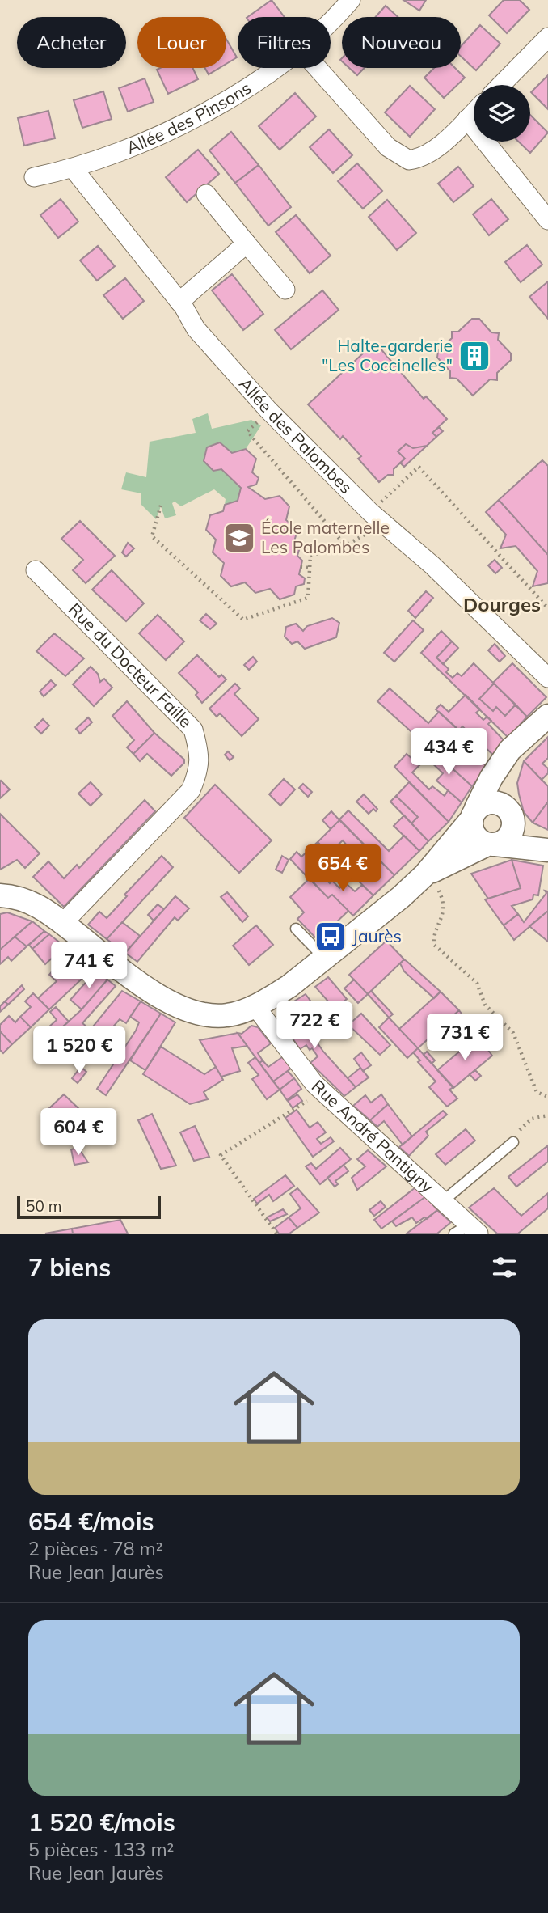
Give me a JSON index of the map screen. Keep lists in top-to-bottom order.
{
  "streets": {
    "street": [
      "Allée des Pinsons",
      "Allée des Palombes",
      "Rue du Docteur Faille",
      "Rue André Pantigny"
    ]
  },
  "crossings": [
    ["Allée des Pinsons", "Allée des Palombes"]
  ],
  "districts": ["Dourges"],
  "places": {
    "building": ["Halte-garderie \"Les Coccinelles\""],
    "school or university": ["École maternelle Les Palombes"],
    "bus stop": ["Jaurès"]
  },
  "scale_bar": "50 m",
  "page": {
    "chip": [
      "Acheter",
      "Louer",
      "Filtres",
      "Nouveau"
    ],
    "price": [
      "434 €",
      "654 €",
      "741 €",
      "722 €",
      "731 €",
      "1 520 €",
      "604 €"
    ],
    "scale": "50 m",
    "heading": "7 biens",
    "list": [
      {
        "name": "654 €/mois",
        "note": "2 pièces · 78 m² · Rue Jean Jaurès"
      },
      {
        "name": "1 520 €/mois",
        "note": "5 pièces · 133 m² · Rue Jean Jaurès"
      }
    ]
  }
}
